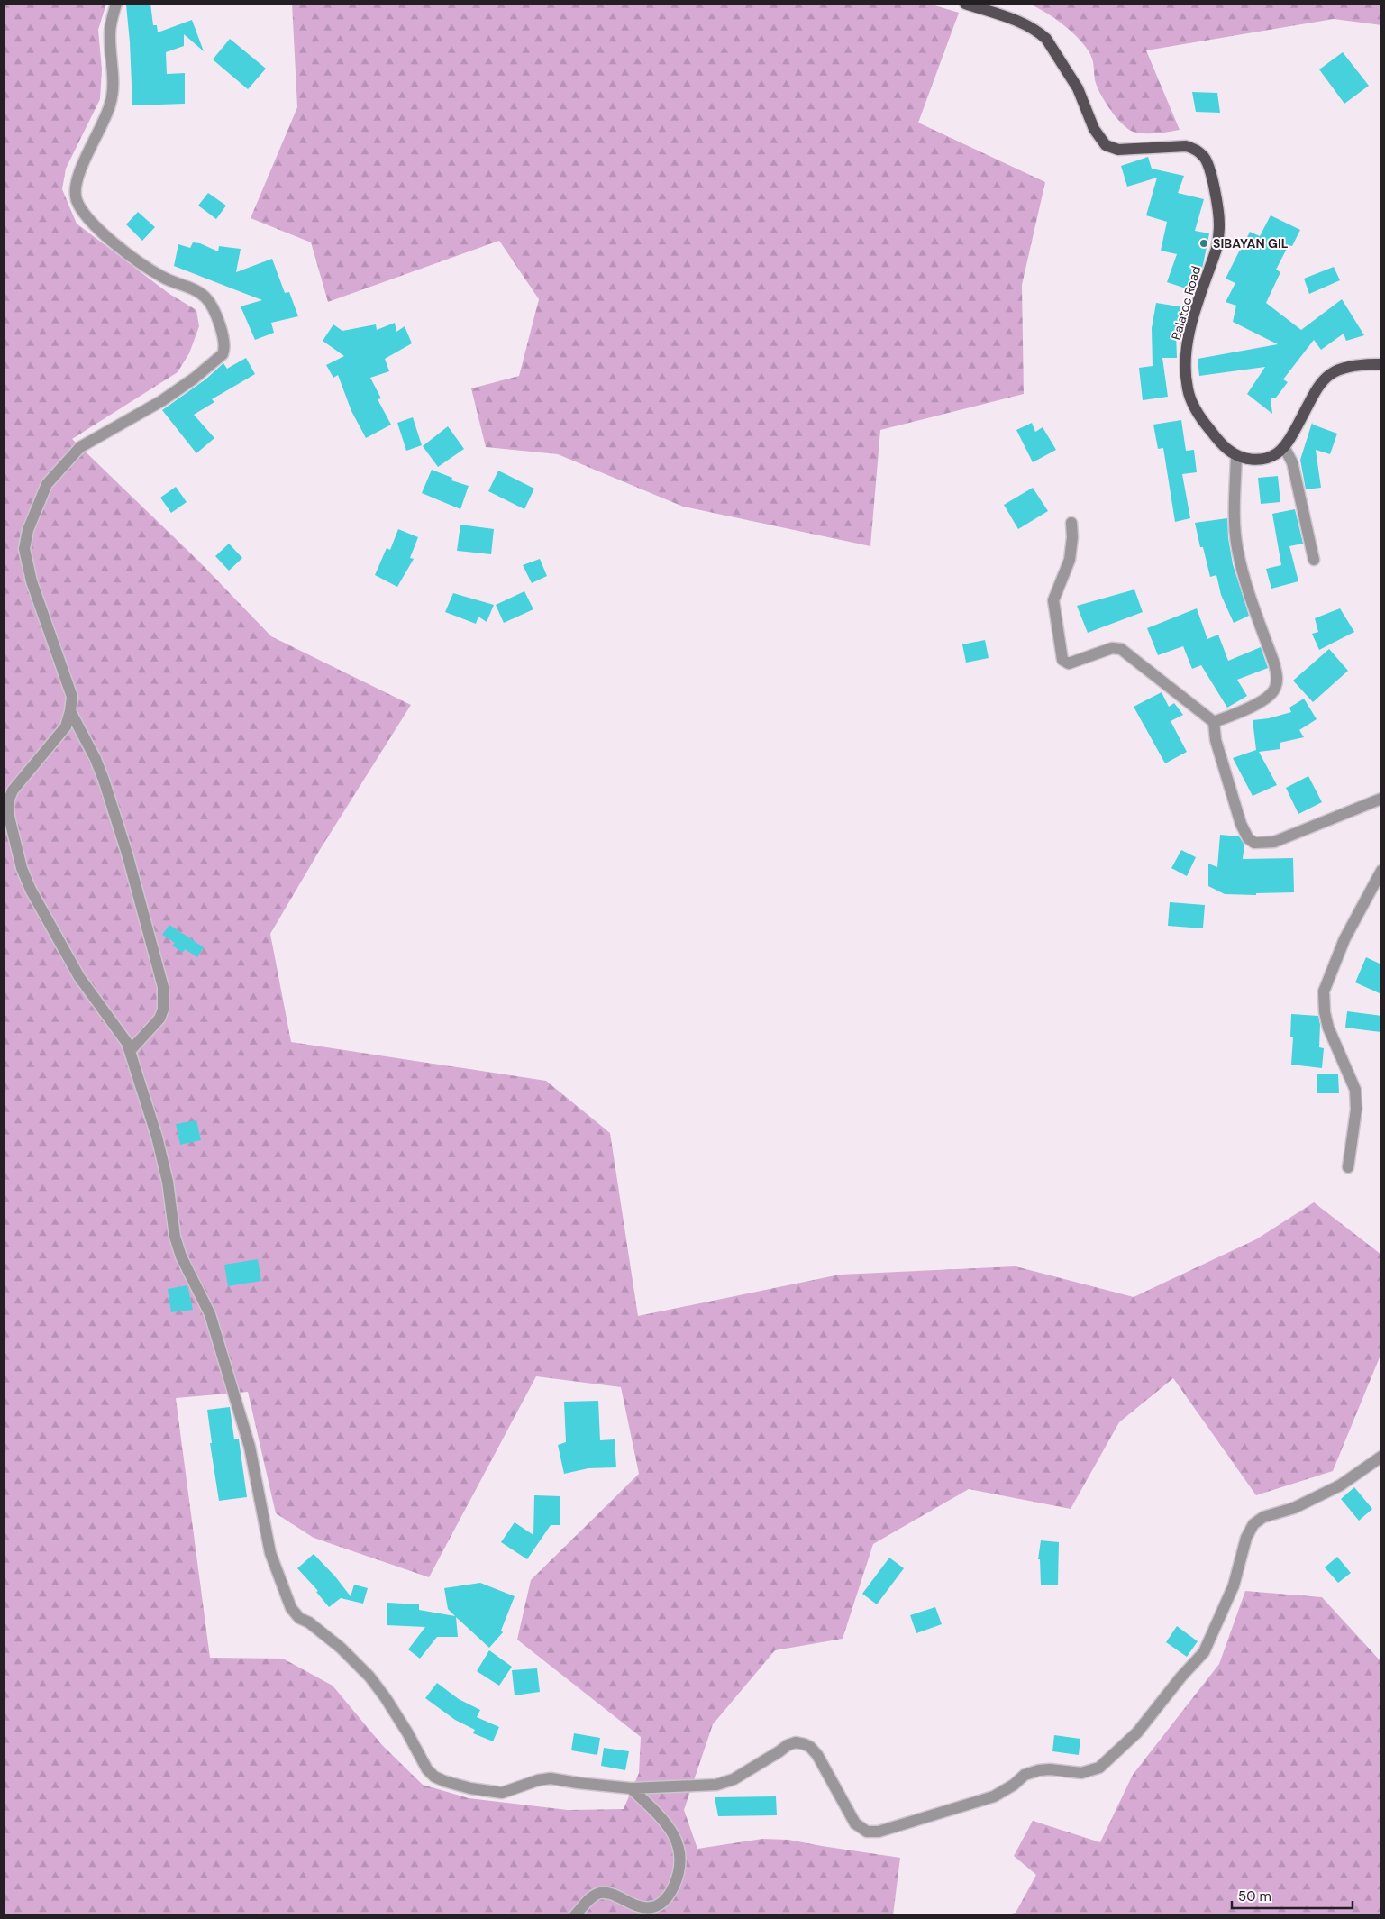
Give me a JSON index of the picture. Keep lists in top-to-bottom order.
{
  "streets": {
    "main road": ["Balatoc Road"]
  },
  "places": ["SIBAYAN GIL"],
  "scale_bar": "50 m"
}
